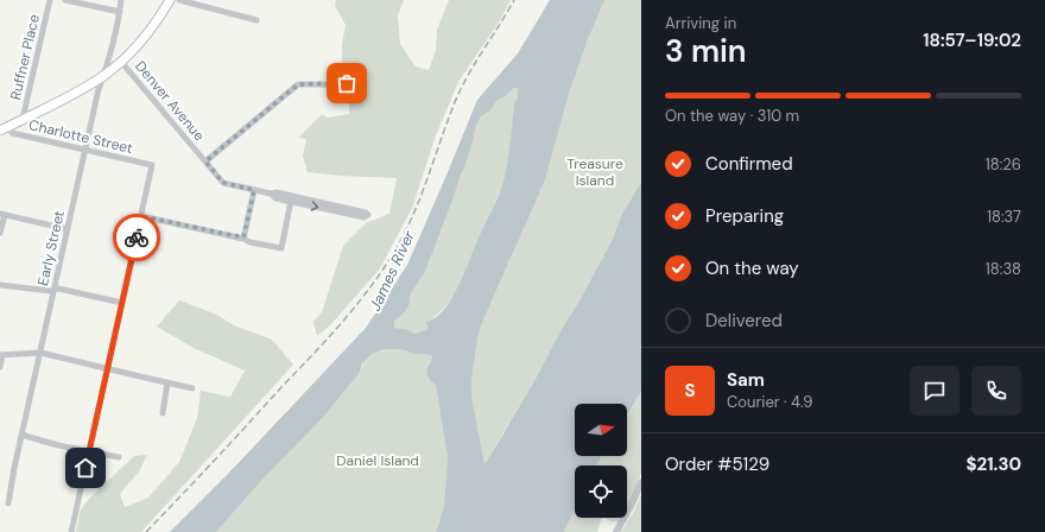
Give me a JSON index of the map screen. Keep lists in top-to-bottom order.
{
  "streets": {
    "street": [
      "Ruffner Place",
      "Denver Avenue",
      "Charlotte Street",
      "Early Street"
    ]
  },
  "crossings": [
    ["Charlotte Street", "Early Street"]
  ],
  "water": ["James River"],
  "parks": ["Treasure Island", "Daniel Island"],
  "north": "right",
  "page": {
    "heading": ["3 min", "Arriving in", "18:57–19:02"],
    "panel": [
      "Sam",
      "Courier · 4.9",
      "Order #5129",
      "$21.30"
    ],
    "bar": "On the way · 310 m",
    "list": [
      ["Confirmed", "18:26"],
      ["Preparing", "18:37"],
      ["On the way", "18:38"],
      "Delivered"
    ],
    "round": "S"
  }
}
